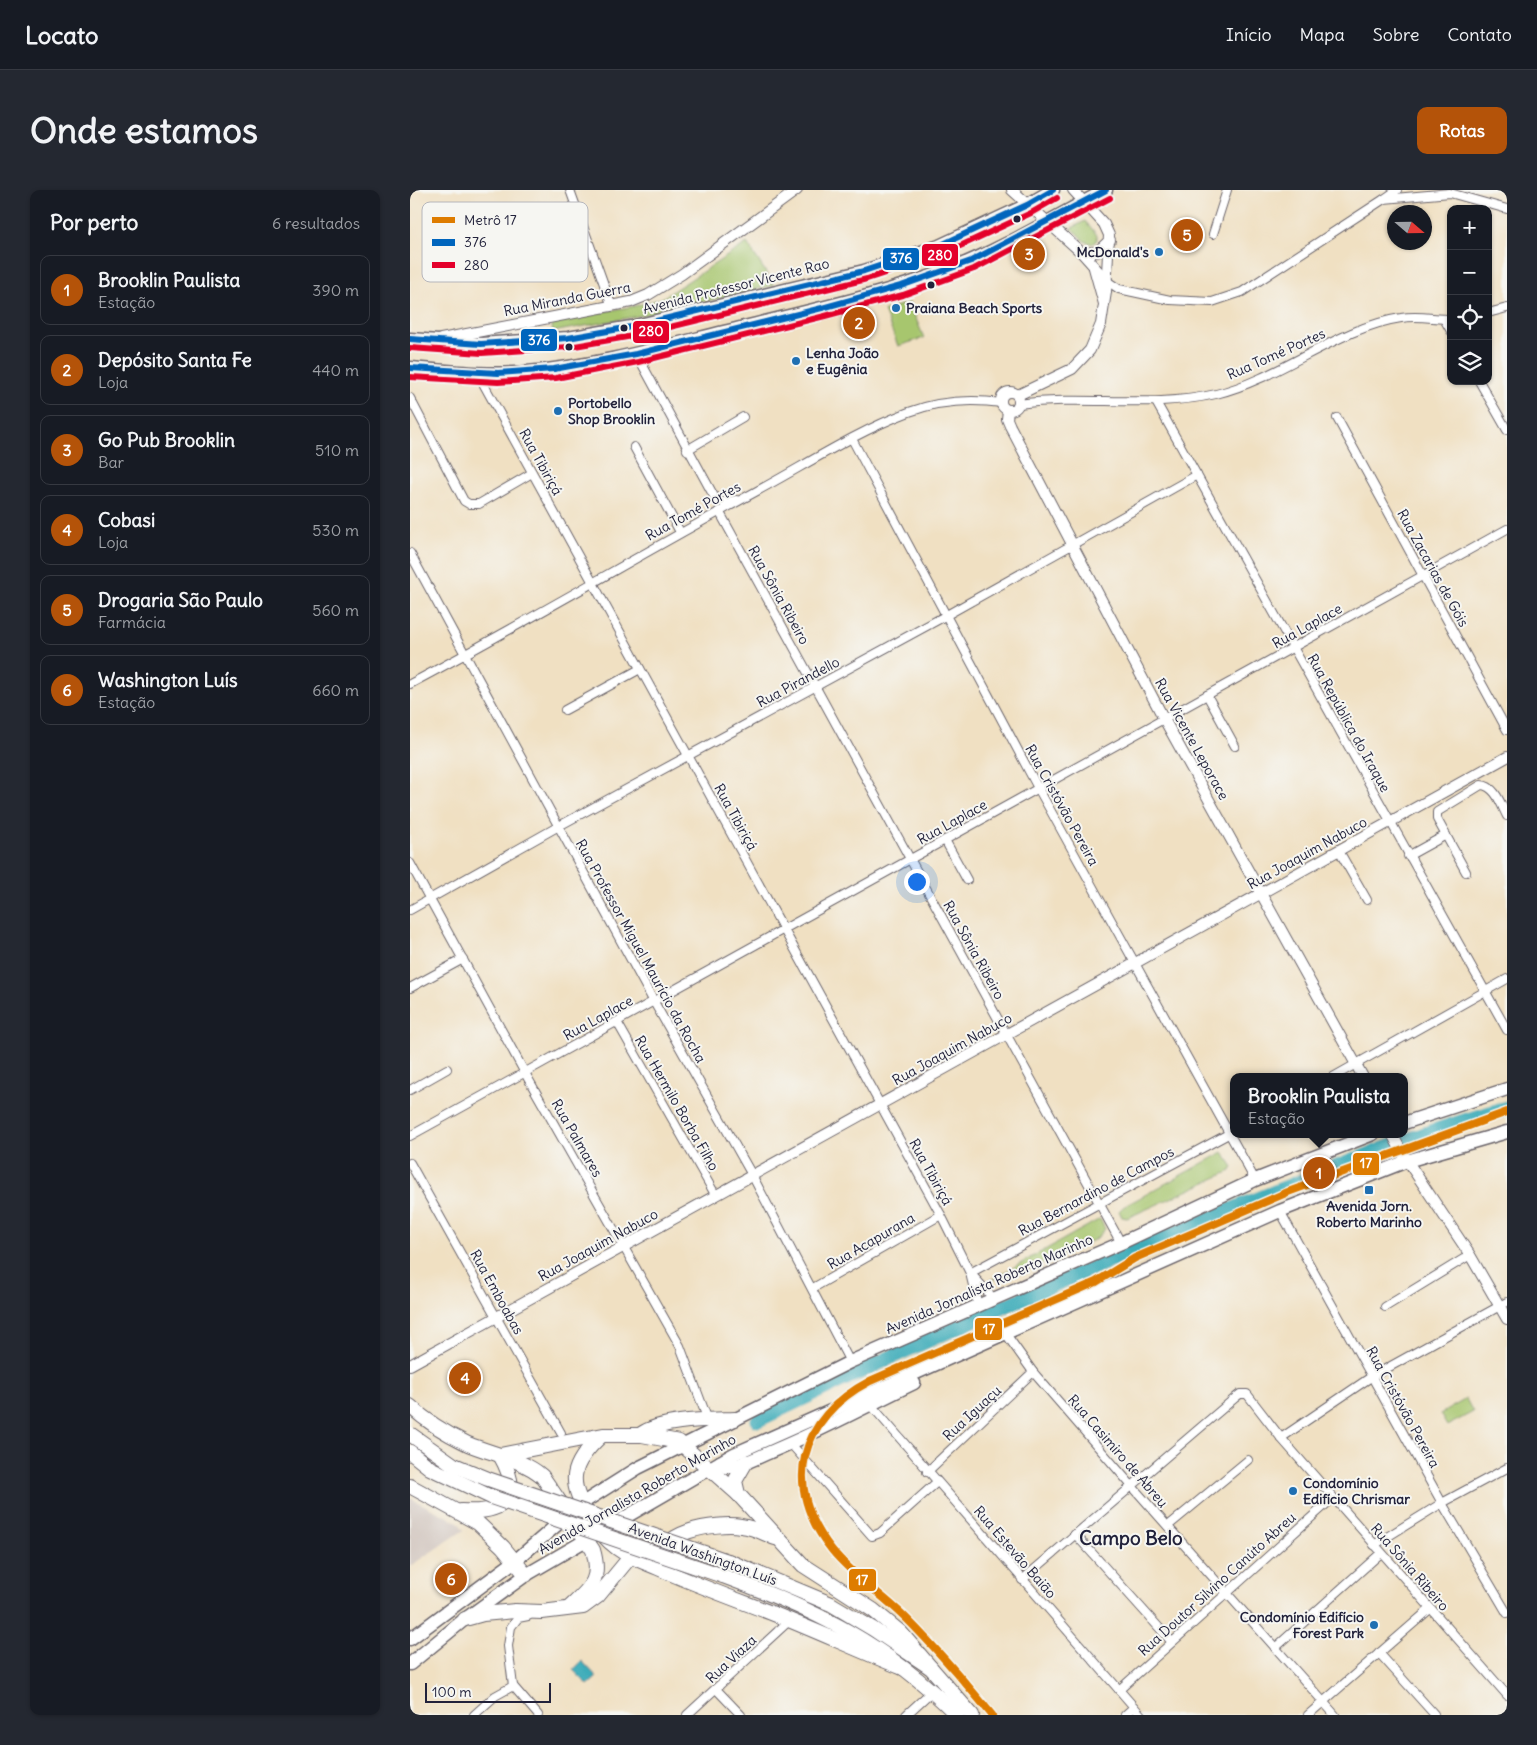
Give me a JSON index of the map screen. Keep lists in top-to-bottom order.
{
  "streets": {
    "highway": ["Avenida Washington Luís"],
    "main road": ["Avenida Professor Vicente Rao", "Avenida Jornalista Roberto Marinho"],
    "street": [
      "Rua Miranda Guerra",
      "Rua Tomé Portes",
      "Rua Tibiriçá",
      "Rua Zacarias de Góis",
      "Rua Sônia Ribeiro",
      "Rua Laplace",
      "Rua Pirandello",
      "Rua República do Iraque",
      "Rua Vicente Leporace",
      "Rua Cristóvão Pereira",
      "Rua Joaquim Nabuco",
      "Rua Professor Miguel Maurício da Rocha",
      "Rua Hermilo Borba Filho",
      "Rua Palmares",
      "Rua Bernardino de Campos",
      "Rua Acapurana",
      "Rua Emboabas",
      "Rua Iguaçu",
      "Rua Casimiro de Abreu",
      "Rua Estevão Baião",
      "Rua Doutor Silvino Canúto Abreu",
      "Rua Viaza"
    ]
  },
  "crossings": [
    ["Avenida Professor Vicente Rao", "Rua Miranda Guerra"],
    ["Rua Tomé Portes", "Rua Tibiriçá"],
    ["Rua Tomé Portes", "Rua Sônia Ribeiro"],
    ["Rua Tomé Portes", "Rua República do Iraque"],
    ["Rua Tomé Portes", "Rua Vicente Leporace"],
    ["Rua Tomé Portes", "Rua Cristóvão Pereira"],
    ["Rua Tomé Portes", "Rua Professor Miguel Maurício da Rocha"],
    ["Rua Tibiriçá", "Rua Laplace"],
    ["Rua Tibiriçá", "Rua Pirandello"],
    ["Rua Tibiriçá", "Rua Joaquim Nabuco"],
    ["Rua Tibiriçá", "Rua Bernardino de Campos"],
    ["Rua Tibiriçá", "Rua Acapurana"],
    ["Rua Tibiriçá", "Avenida Jornalista Roberto Marinho"],
    ["Rua Zacarias de Góis", "Rua Laplace"],
    ["Rua Sônia Ribeiro", "Rua Laplace"],
    ["Rua Sônia Ribeiro", "Rua Pirandello"],
    ["Rua Sônia Ribeiro", "Rua Joaquim Nabuco"],
    ["Rua Sônia Ribeiro", "Rua Bernardino de Campos"],
    ["Rua Sônia Ribeiro", "Avenida Jornalista Roberto Marinho"],
    ["Rua Sônia Ribeiro", "Rua Casimiro de Abreu"],
    ["Rua Sônia Ribeiro", "Rua Doutor Silvino Canúto Abreu"],
    ["Rua Laplace", "Rua República do Iraque"],
    ["Rua Laplace", "Rua Vicente Leporace"],
    ["Rua Laplace", "Rua Cristóvão Pereira"],
    ["Rua Laplace", "Rua Professor Miguel Maurício da Rocha"],
    ["Rua Laplace", "Rua Hermilo Borba Filho"],
    ["Rua Laplace", "Rua Palmares"],
    ["Rua Pirandello", "Rua República do Iraque"],
    ["Rua Pirandello", "Rua Vicente Leporace"],
    ["Rua Pirandello", "Rua Cristóvão Pereira"],
    ["Rua Pirandello", "Rua Professor Miguel Maurício da Rocha"],
    ["Rua Pirandello", "Rua Palmares"],
    ["Rua República do Iraque", "Rua Joaquim Nabuco"],
    ["Rua Vicente Leporace", "Rua Joaquim Nabuco"],
    ["Rua Cristóvão Pereira", "Rua Joaquim Nabuco"],
    ["Rua Cristóvão Pereira", "Avenida Jornalista Roberto Marinho"],
    ["Rua Joaquim Nabuco", "Rua Professor Miguel Maurício da Rocha"],
    ["Rua Joaquim Nabuco", "Rua Hermilo Borba Filho"],
    ["Rua Joaquim Nabuco", "Rua Palmares"],
    ["Rua Joaquim Nabuco", "Rua Emboabas"],
    ["Rua Professor Miguel Maurício da Rocha", "Rua Acapurana"],
    ["Rua Professor Miguel Maurício da Rocha", "Avenida Jornalista Roberto Marinho"],
    ["Rua Palmares", "Avenida Jornalista Roberto Marinho"],
    ["Avenida Jornalista Roberto Marinho", "Rua Casimiro de Abreu"],
    ["Rua Iguaçu", "Rua Casimiro de Abreu"],
    ["Rua Iguaçu", "Rua Estevão Baião"],
    ["Rua Casimiro de Abreu", "Rua Doutor Silvino Canúto Abreu"],
    ["Rua Estevão Baião", "Rua Doutor Silvino Canúto Abreu"]
  ],
  "districts": ["Campo Belo"],
  "places": {
    "other": [
      "McDonald's",
      "Praiana Beach Sports",
      "Lenha João e Eugênia",
      "Portobello Shop Brooklin",
      "Condomínio Edifício Chrismar",
      "Condomínio Edifício Forest Park"
    ],
    "transit": ["Avenida Jorn. Roberto Marinho"]
  },
  "lines": ["transit line 376", "transit line 280", "metro line 17"],
  "legend": ["Metrô 17", "376", "280"],
  "scale_bar": "100 m",
  "north": "right",
  "page": {
    "header": "Locato",
    "nav": [
      "Início",
      "Mapa",
      "Sobre",
      "Contato"
    ],
    "buttons": "Rotas",
    "title": "Onde estamos",
    "heading": ["Por perto", "6 resultados"],
    "map_buttons": ["+", "−"],
    "pins": [
      "5",
      "3",
      "2",
      "1",
      "4",
      "6"
    ],
    "list": [
      {
        "mark": "1",
        "name": "Brooklin Paulista",
        "note": "Estação",
        "value": "390 m"
      },
      {
        "mark": "2",
        "name": "Depósito Santa Fe",
        "note": "Loja",
        "value": "440 m"
      },
      {
        "mark": "3",
        "name": "Go Pub Brooklin",
        "note": "Bar",
        "value": "510 m"
      },
      {
        "mark": "4",
        "name": "Cobasi",
        "note": "Loja",
        "value": "530 m"
      },
      {
        "mark": "5",
        "name": "Drogaria São Paulo",
        "note": "Farmácia",
        "value": "560 m"
      },
      {
        "mark": "6",
        "name": "Washington Luís",
        "note": "Estação",
        "value": "660 m"
      }
    ],
    "popup": ["Brooklin Paulista", "Estação"],
    "scale": "100 m"
  }
}
